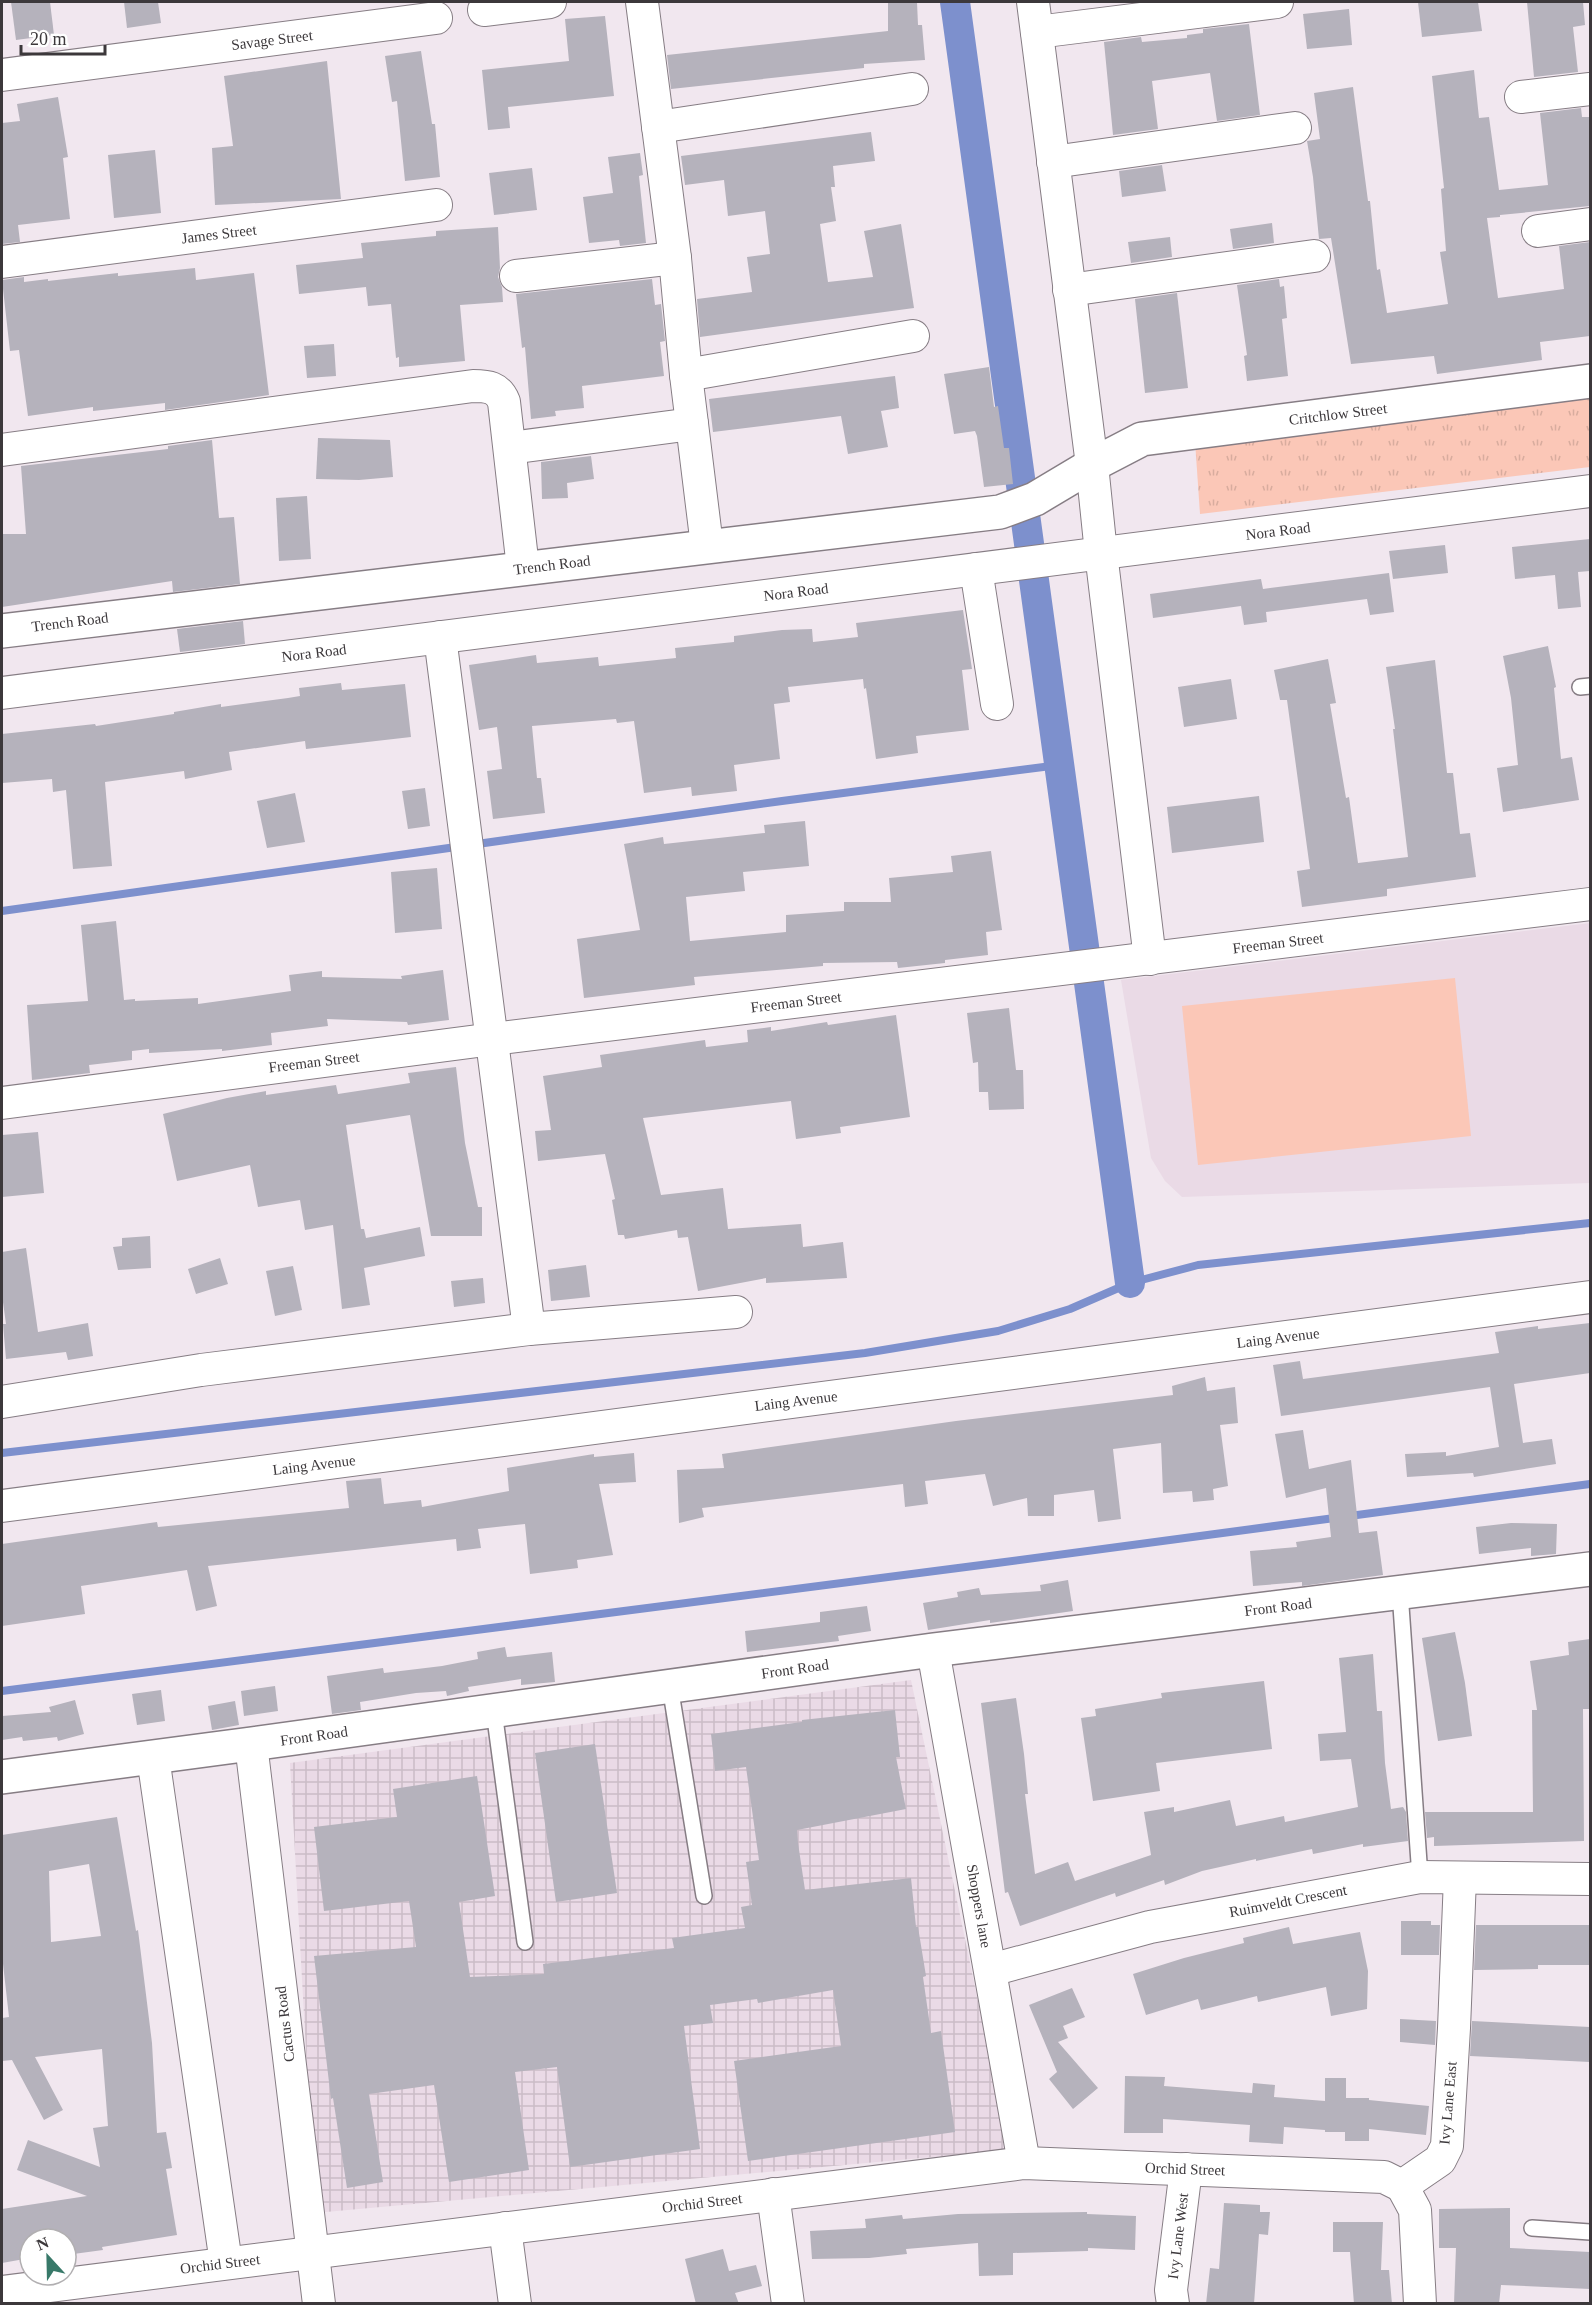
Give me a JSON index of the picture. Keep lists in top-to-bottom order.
{
  "streets": {
    "street": [
      "Savage Street",
      "James Street",
      "Critchlow Street",
      "Nora Road",
      "Trench Road",
      "Freeman Street",
      "Laing Avenue",
      "Front Road",
      "Ruimveldt Crescent",
      "Shoppers lane",
      "Cactus Road",
      "Ivy Lane East",
      "Orchid Street",
      "Ivy Lane West"
    ]
  },
  "crossings": [
    ["Critchlow Street", "Trench Road"],
    ["Front Road", "Shoppers lane"],
    ["Front Road", "Cactus Road"],
    ["Ruimveldt Crescent", "Shoppers lane"],
    ["Ruimveldt Crescent", "Ivy Lane East"],
    ["Shoppers lane", "Orchid Street"],
    ["Cactus Road", "Orchid Street"],
    ["Ivy Lane East", "Orchid Street"],
    ["Orchid Street", "Ivy Lane West"]
  ],
  "scale_bar": "20 m",
  "north": "top"
}
